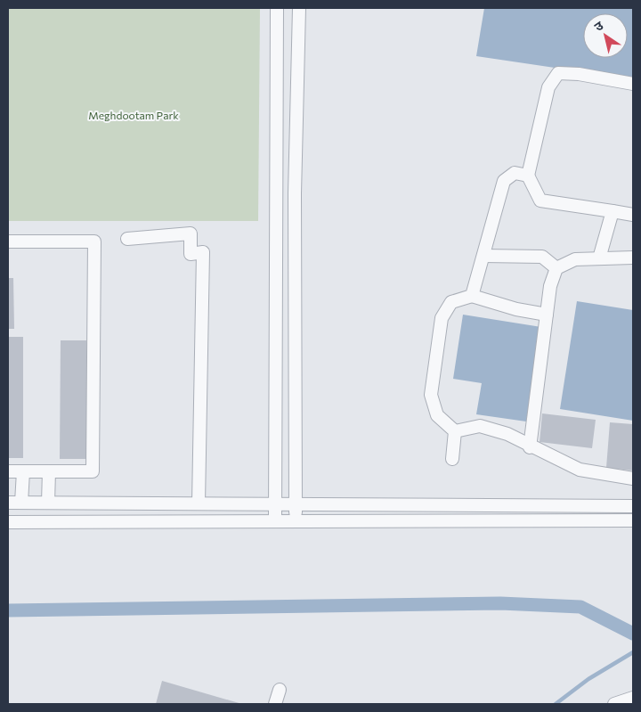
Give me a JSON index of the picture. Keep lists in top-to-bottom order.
{
  "parks": ["Meghdootam Park"],
  "north": "top left"
}
